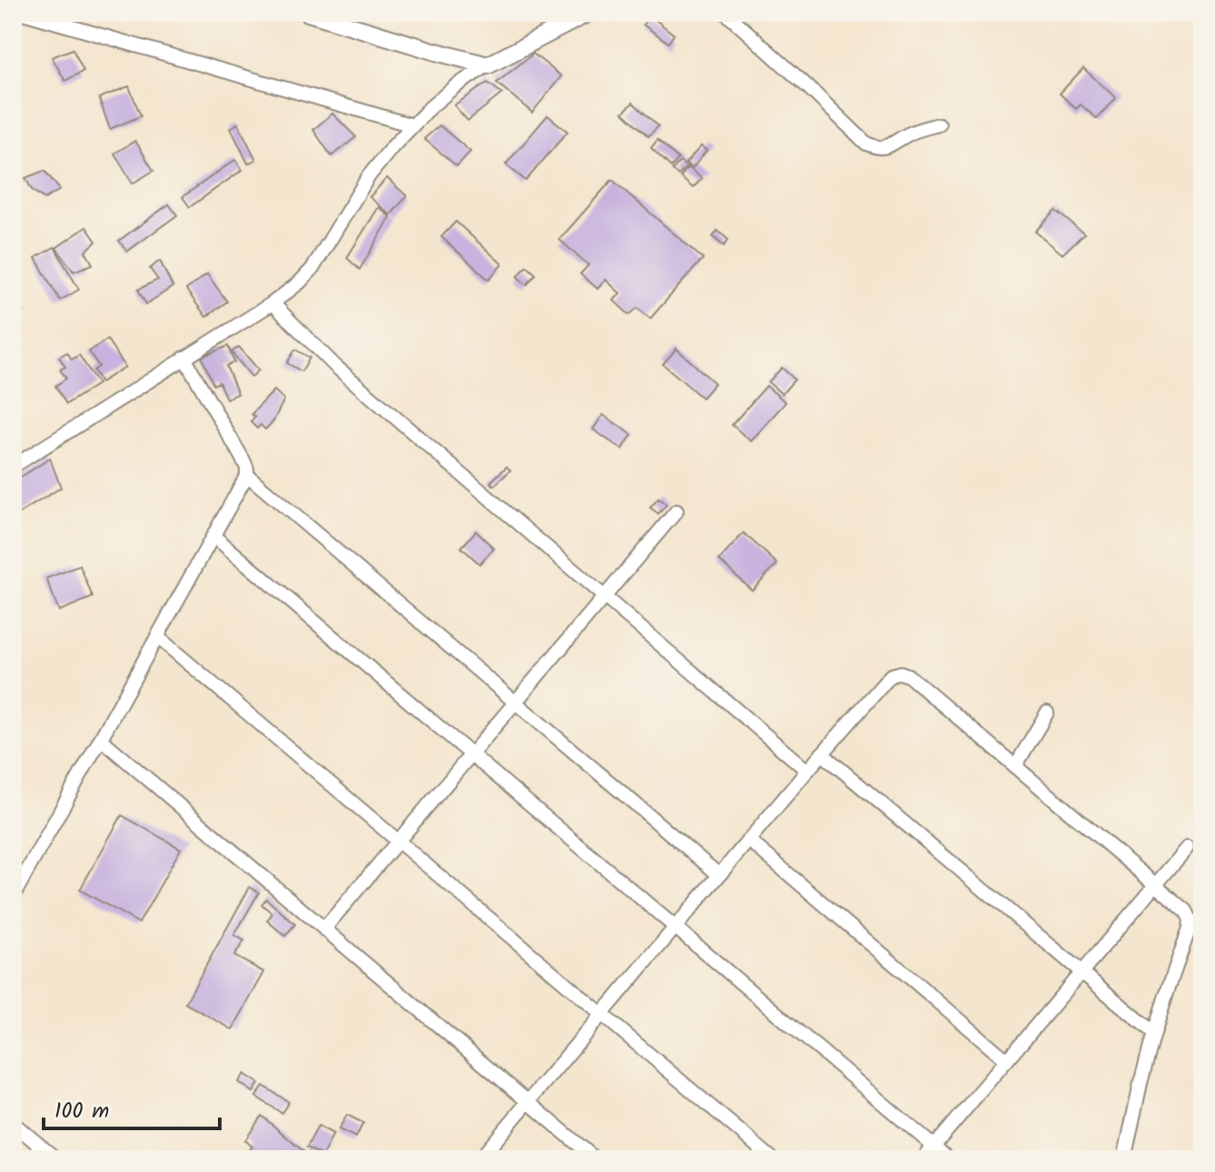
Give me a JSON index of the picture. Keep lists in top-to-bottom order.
{
  "scale_bar": "100 m"
}
